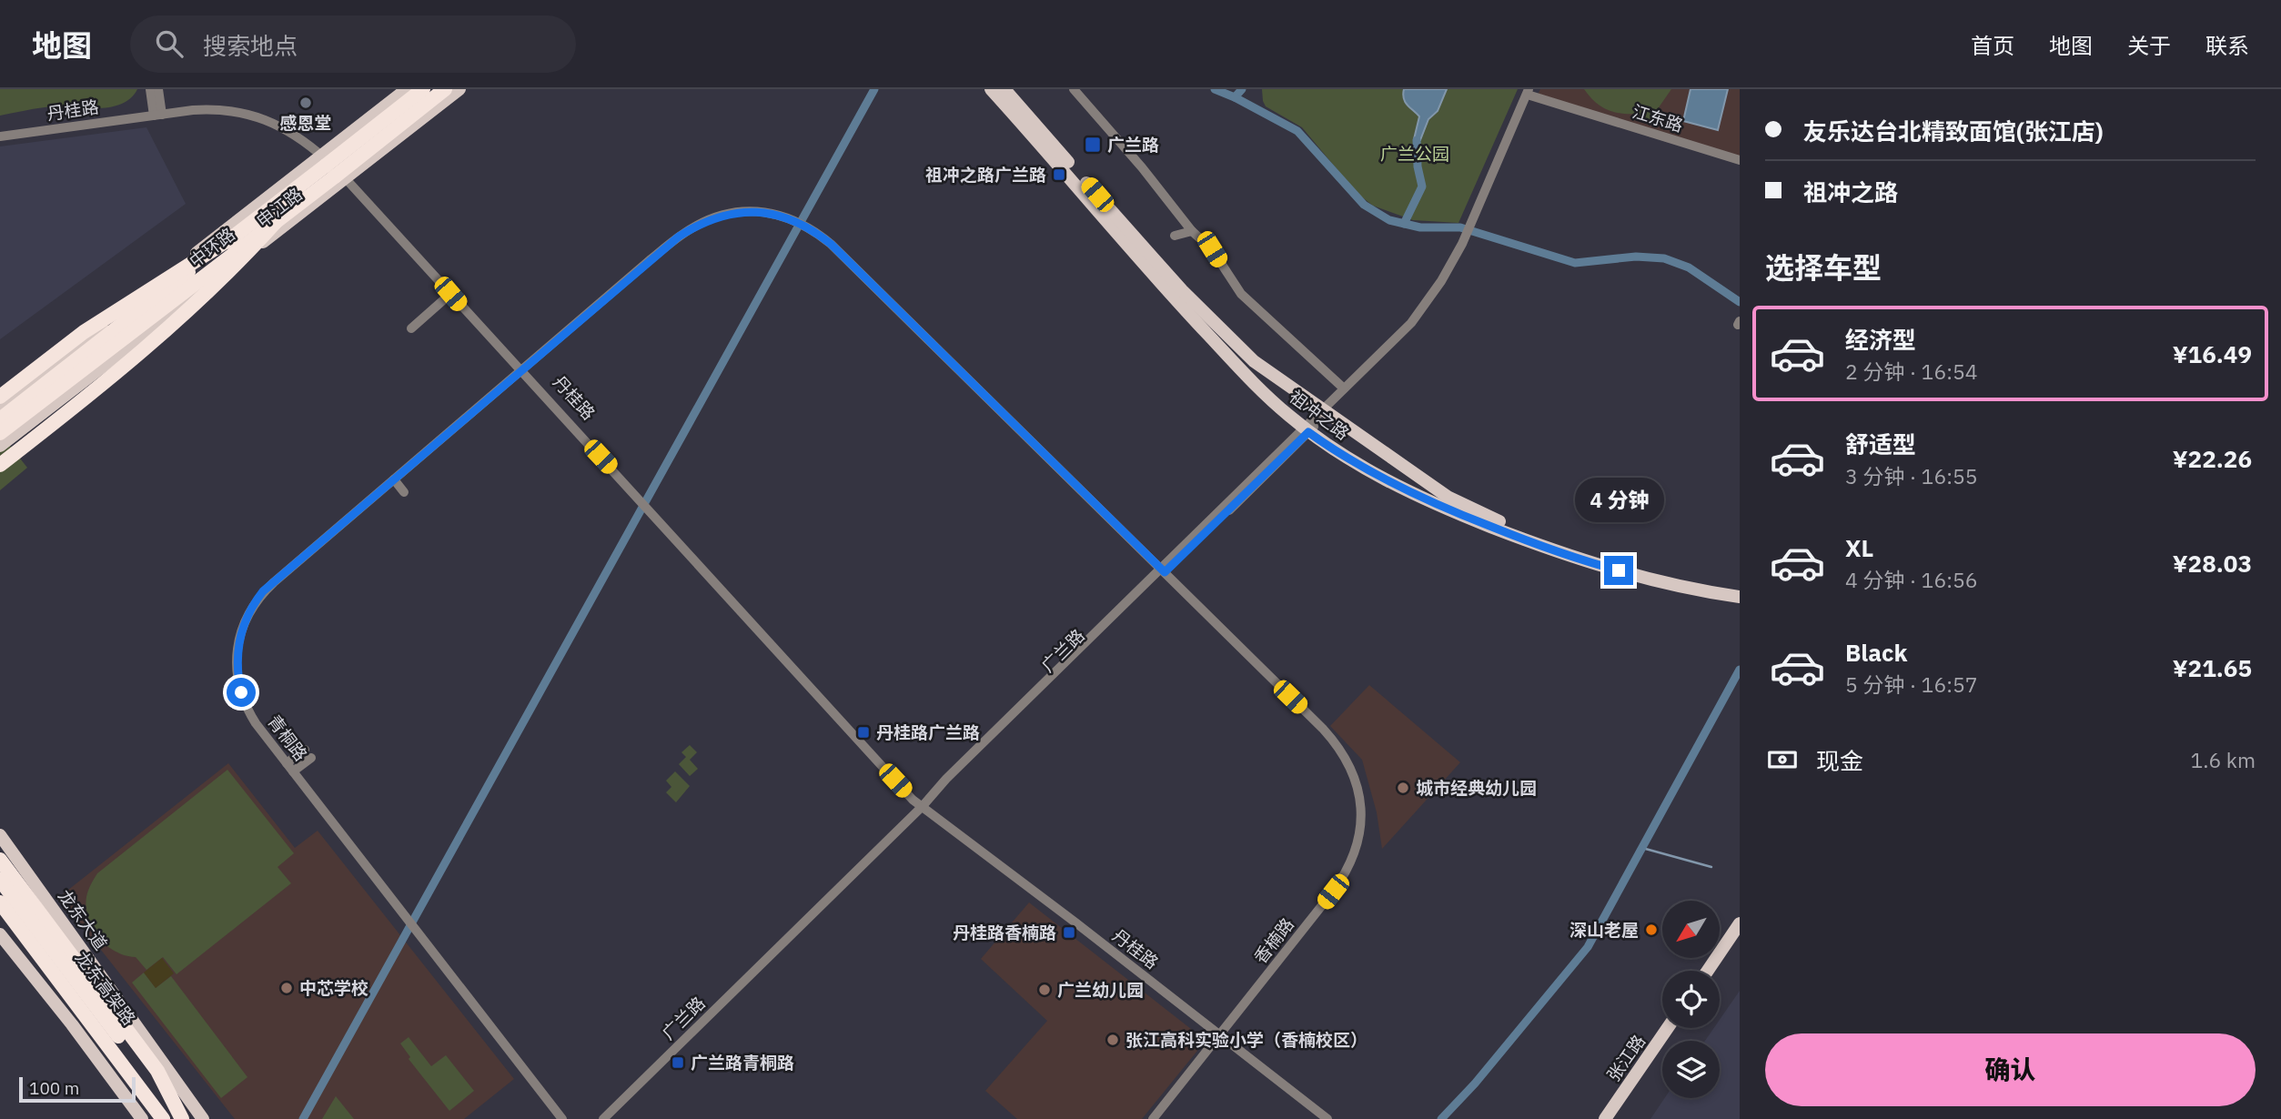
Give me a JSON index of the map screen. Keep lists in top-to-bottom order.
{
  "streets": {
    "highway": ["中环路", "龙东高架路"],
    "main road": [
      "申江路",
      "祖冲之路",
      "龙东大道",
      "张江路"
    ],
    "street": [
      "丹桂路",
      "江东路",
      "广兰路",
      "青桐路",
      "香楠路"
    ]
  },
  "crossings": [
    ["丹桂路", "申江路"],
    ["丹桂路", "中环路"],
    ["丹桂路", "广兰路"],
    ["丹桂路", "青桐路"],
    ["丹桂路", "香楠路"],
    ["江东路", "广兰路"],
    ["申江路", "中环路"],
    ["祖冲之路", "广兰路"],
    ["广兰路", "青桐路"],
    ["广兰路", "香楠路"],
    ["青桐路", "香楠路"]
  ],
  "parks": ["广兰公园"],
  "places": {
    "other": [
      "感恩堂",
      "城市经典幼儿园",
      "深山老屋",
      "中芯学校",
      "广兰幼儿园",
      "张江高科实验小学（香楠校区）"
    ],
    "transit": [
      "广兰路",
      "祖冲之路广兰路",
      "丹桂路广兰路",
      "丹桂路香楠路",
      "广兰路青桐路"
    ]
  },
  "scale_bar": "100 m",
  "north": "bottom left",
  "page": {
    "header": "地图",
    "search": "搜索地点",
    "nav": [
      "首页",
      "地图",
      "关于",
      "联系"
    ],
    "banner": ["友乐达台北精致面馆(张江店)", "祖冲之路"],
    "heading": "选择车型",
    "list": [
      {
        "name": "经济型",
        "note": "2 分钟 · 16:54",
        "value": "¥16.49"
      },
      {
        "name": "舒适型",
        "note": "3 分钟 · 16:55",
        "value": "¥22.26"
      },
      {
        "name": "XL",
        "note": "4 分钟 · 16:56",
        "value": "¥28.03"
      },
      {
        "name": "Black",
        "note": "5 分钟 · 16:57",
        "value": "¥21.65"
      }
    ],
    "bubble": "4 分钟",
    "pay": ["现金", "1.6 km"],
    "buttons": "确认",
    "scale": "100 m"
  }
}
